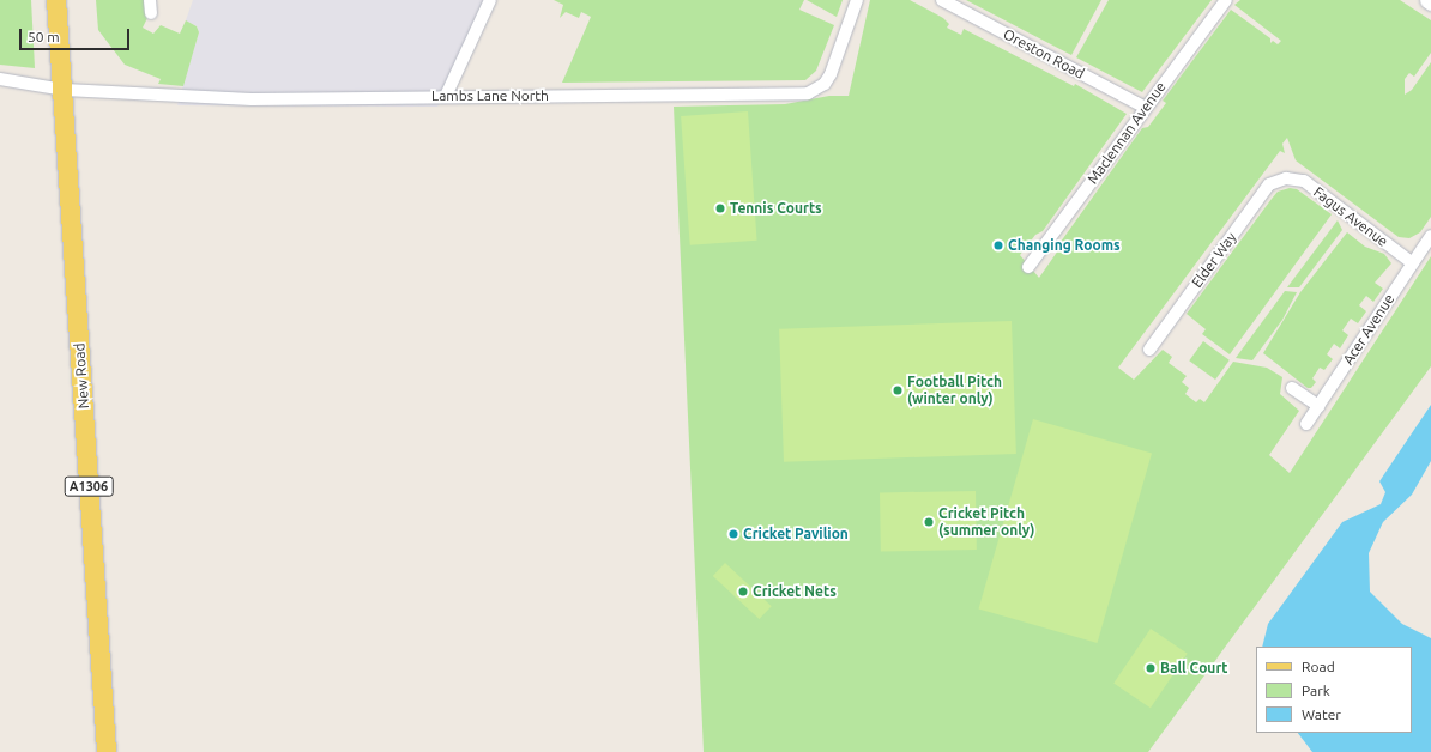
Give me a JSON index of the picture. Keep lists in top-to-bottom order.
{
  "streets": {
    "main road": ["New Road", "A1306"],
    "street": [
      "Oreston Road",
      "Lambs Lane North",
      "Maclennan Avenue",
      "Fagus Avenue",
      "Elder Way",
      "Acer Avenue"
    ]
  },
  "crossings": [
    ["Oreston Road", "Maclennan Avenue"],
    ["Lambs Lane North", "New Road"],
    ["Fagus Avenue", "Elder Way"],
    ["Fagus Avenue", "Acer Avenue"]
  ],
  "places": [
    "Tennis Courts",
    "Changing Rooms",
    "Football Pitch (winter only)",
    "Cricket Pitch (summer only)",
    "Cricket Pavilion",
    "Cricket Nets",
    "Ball Court"
  ],
  "legend": ["Road", "Park", "Water"],
  "scale_bar": "50 m"
}
